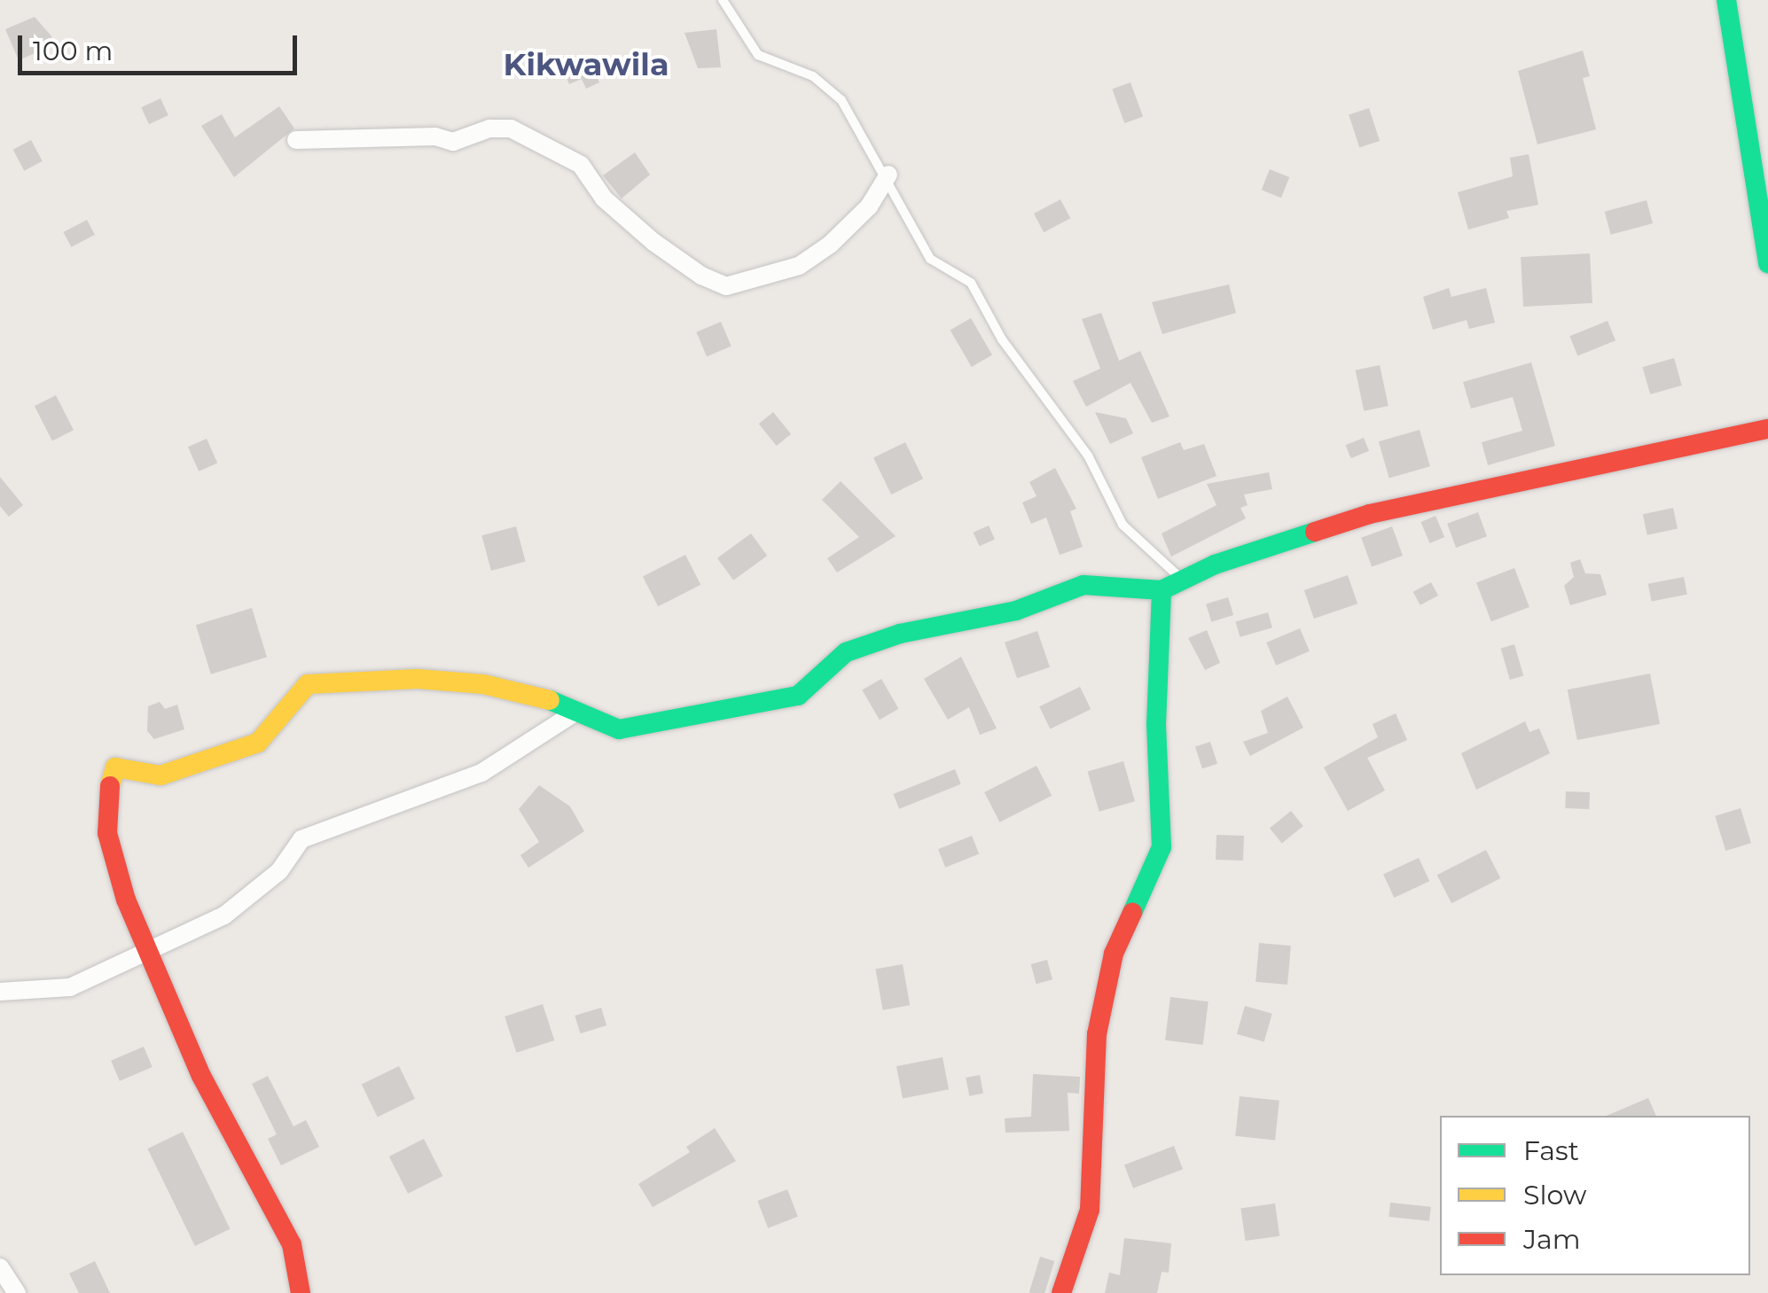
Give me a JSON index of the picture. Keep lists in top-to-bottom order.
{
  "districts": ["Kikwawila"],
  "legend": ["Fast", "Slow", "Jam"],
  "scale_bar": "100 m"
}
